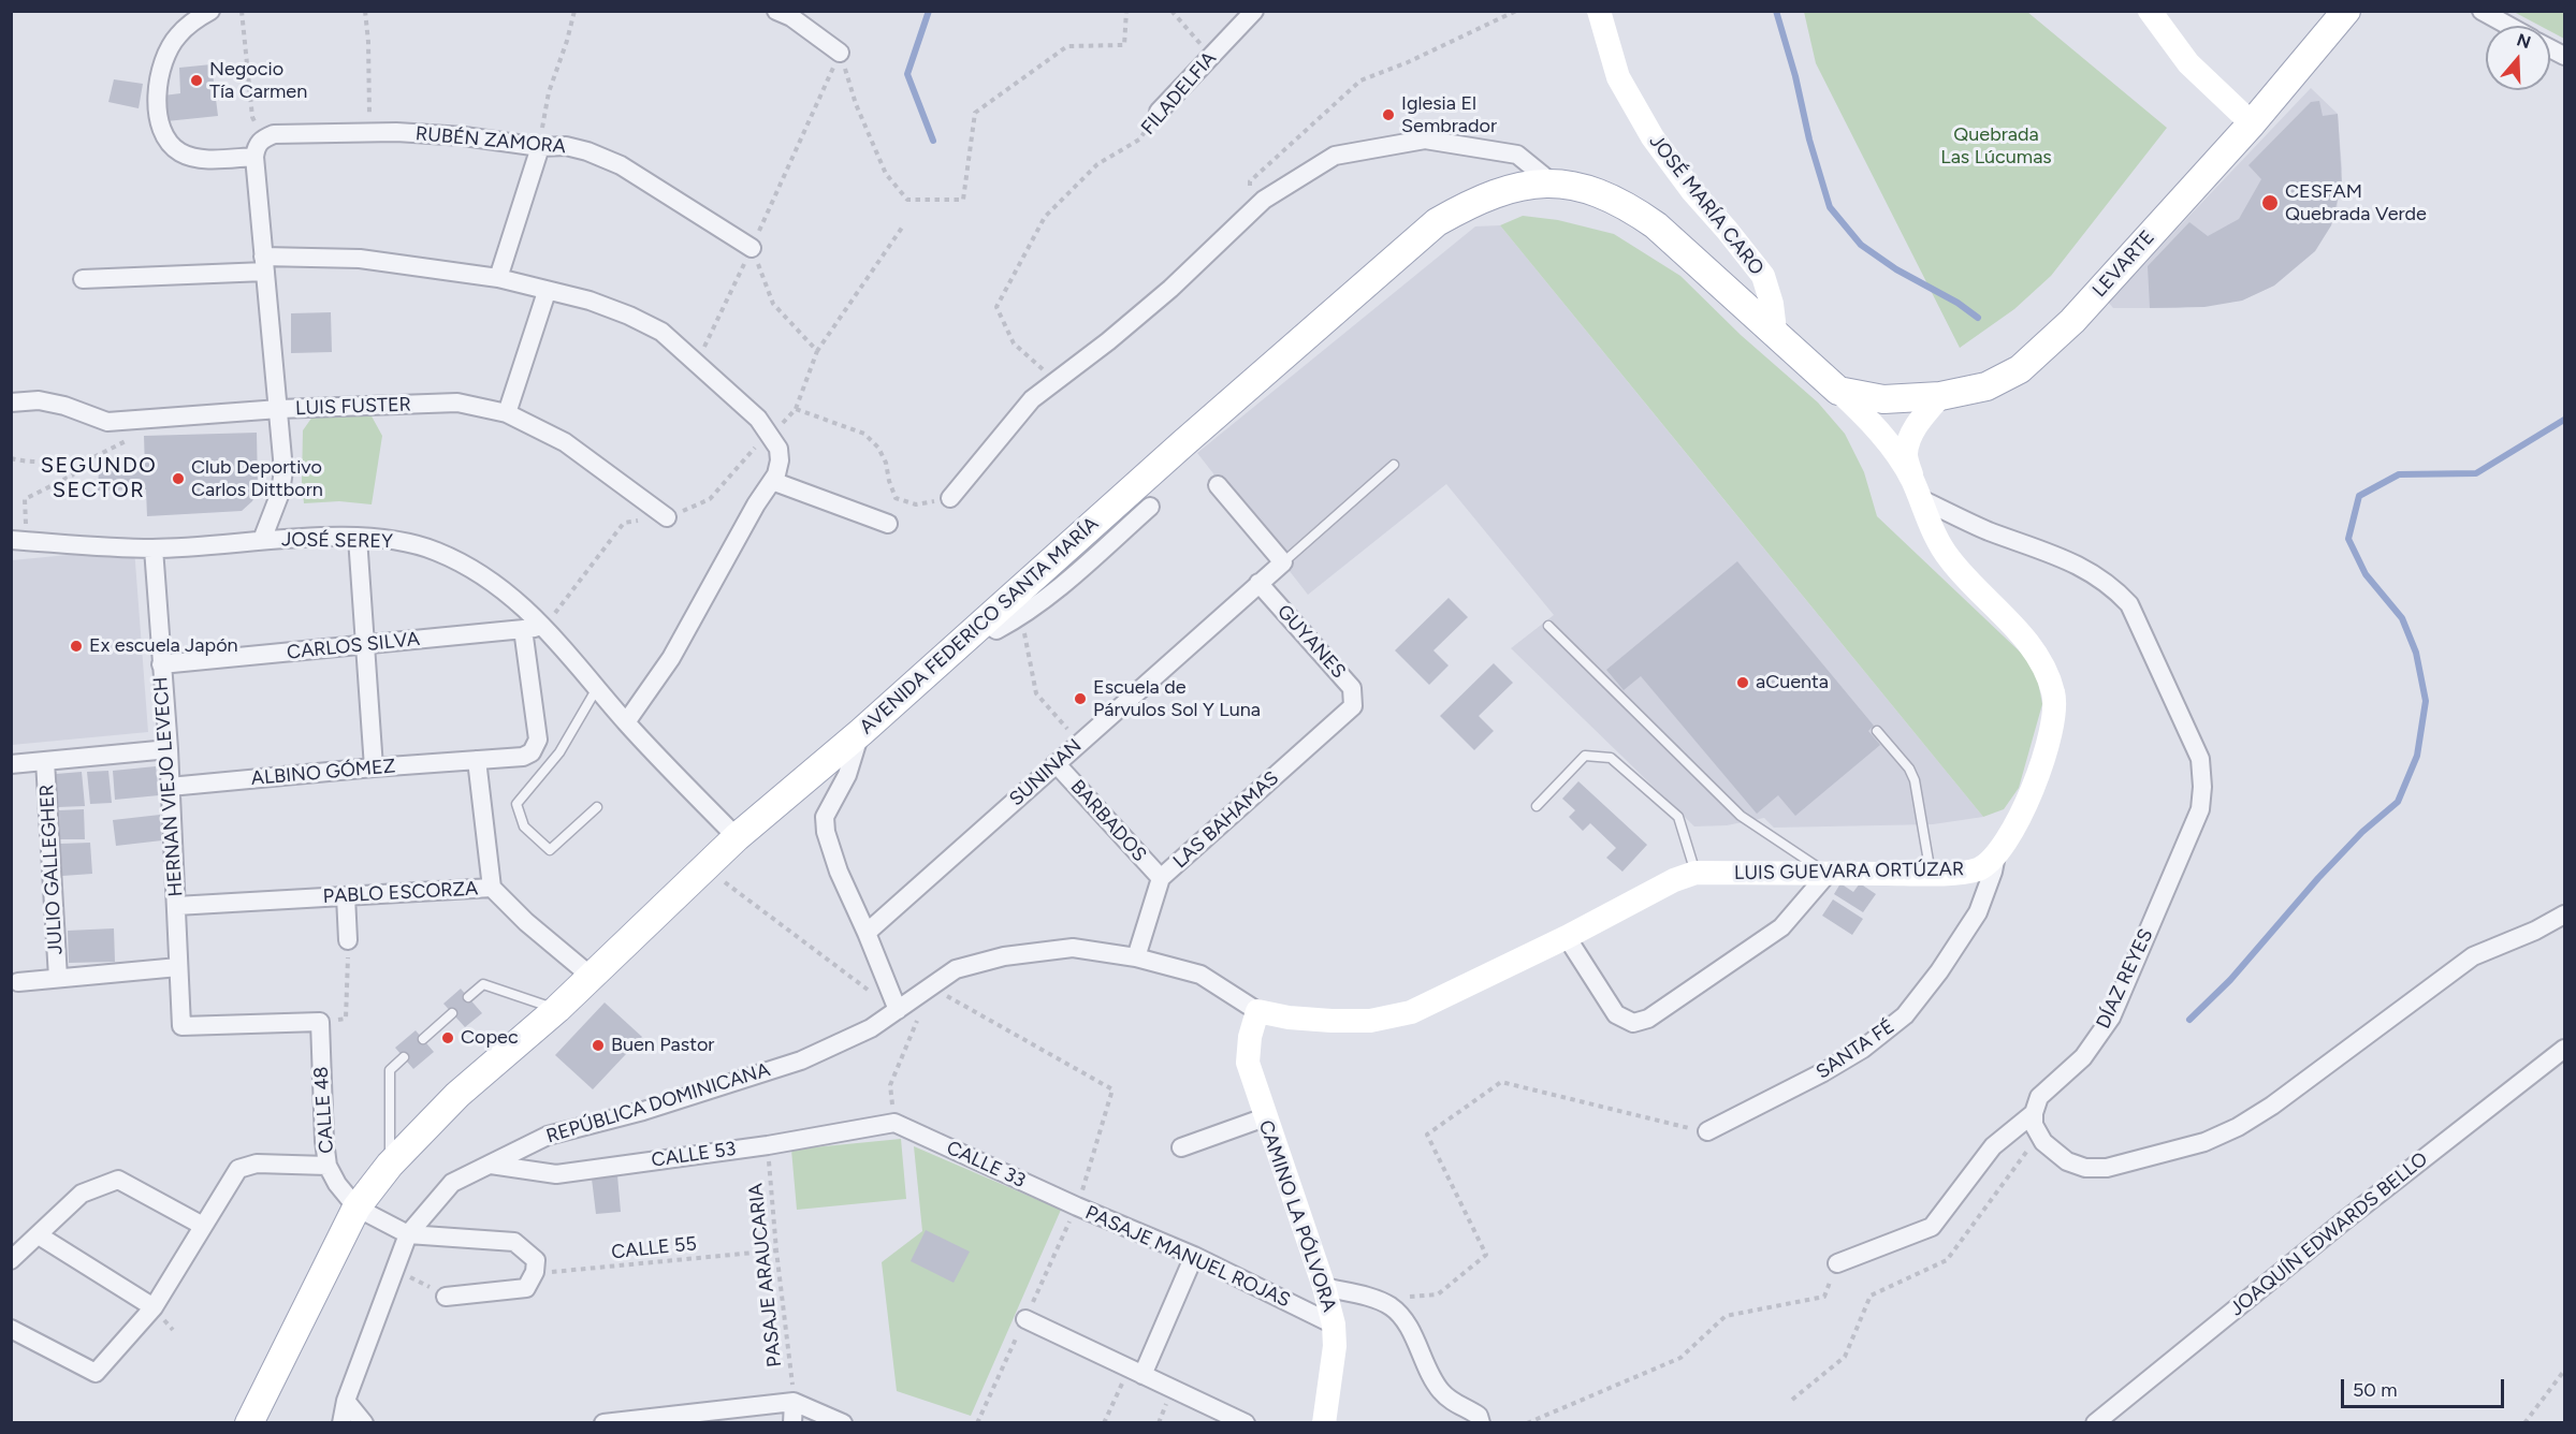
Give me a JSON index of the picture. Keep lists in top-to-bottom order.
{
  "streets": {
    "main road": ["LEVARTE", "AVENIDA FEDERICO SANTA MARÍA"],
    "street": [
      "FILADELFIA",
      "RUBÉN ZAMORA",
      "JOSÉ MARÍA CARO",
      "LUIS FUSTER",
      "JOSÉ SEREY",
      "GUYANES",
      "CARLOS SILVA",
      "ALBINO GÓMEZ",
      "SUNINAN",
      "HERNAN VIEJO LEVECH",
      "LAS BAHAMAS",
      "BARBADOS",
      "JULIO GALLEGHER",
      "LUIS GUEVARA ORTÚZAR",
      "PABLO ESCORZA",
      "DÍAZ REYES",
      "SANTA FÉ",
      "REPÚBLICA DOMINICANA",
      "CALLE 48",
      "CALLE 53",
      "CALLE 33",
      "CAMINO LA PÓLVORA",
      "JOAQUÍN EDWARDS BELLO",
      "PASAJE MANUEL ROJAS"
    ],
    "path": ["CALLE 55", "PASAJE ARAUCARIA"]
  },
  "crossings": [
    ["JOSÉ MARÍA CARO", "AVENIDA FEDERICO SANTA MARÍA"],
    ["LEVARTE", "AVENIDA FEDERICO SANTA MARÍA"],
    ["JOSÉ SEREY", "AVENIDA FEDERICO SANTA MARÍA"],
    ["JOSÉ SEREY", "CARLOS SILVA"],
    ["JOSÉ SEREY", "HERNAN VIEJO LEVECH"],
    ["AVENIDA FEDERICO SANTA MARÍA", "PABLO ESCORZA"],
    ["AVENIDA FEDERICO SANTA MARÍA", "CALLE 48"],
    ["GUYANES", "SUNINAN"],
    ["GUYANES", "LAS BAHAMAS"],
    ["CARLOS SILVA", "ALBINO GÓMEZ"],
    ["CARLOS SILVA", "HERNAN VIEJO LEVECH"],
    ["ALBINO GÓMEZ", "HERNAN VIEJO LEVECH"],
    ["SUNINAN", "BARBADOS"],
    ["HERNAN VIEJO LEVECH", "PABLO ESCORZA"],
    ["HERNAN VIEJO LEVECH", "CALLE 48"],
    ["LAS BAHAMAS", "BARBADOS"],
    ["LAS BAHAMAS", "REPÚBLICA DOMINICANA"],
    ["LUIS GUEVARA ORTÚZAR", "SANTA FÉ"],
    ["LUIS GUEVARA ORTÚZAR", "REPÚBLICA DOMINICANA"],
    ["LUIS GUEVARA ORTÚZAR", "CAMINO LA PÓLVORA"],
    ["REPÚBLICA DOMINICANA", "CALLE 48"],
    ["REPÚBLICA DOMINICANA", "CALLE 53"],
    ["REPÚBLICA DOMINICANA", "CAMINO LA PÓLVORA"],
    ["CALLE 53", "CALLE 33"],
    ["CALLE 53", "PASAJE ARAUCARIA"],
    ["CALLE 33", "PASAJE MANUEL ROJAS"],
    ["CAMINO LA PÓLVORA", "PASAJE MANUEL ROJAS"],
    ["CALLE 55", "PASAJE ARAUCARIA"]
  ],
  "districts": ["SEGUNDO SECTOR"],
  "parks": ["Quebrada Las Lúcumas"],
  "places": [
    "Negocio Tía Carmen",
    "Iglesia El Sembrador",
    "CESFAM Quebrada Verde",
    "Club Deportivo Carlos Dittborn",
    "Ex escuela Japón",
    "aCuenta",
    "Escuela de Párvulos Sol Y Luna",
    "Copec",
    "Buen Pastor"
  ],
  "scale_bar": "50 m",
  "north": "top"
}
